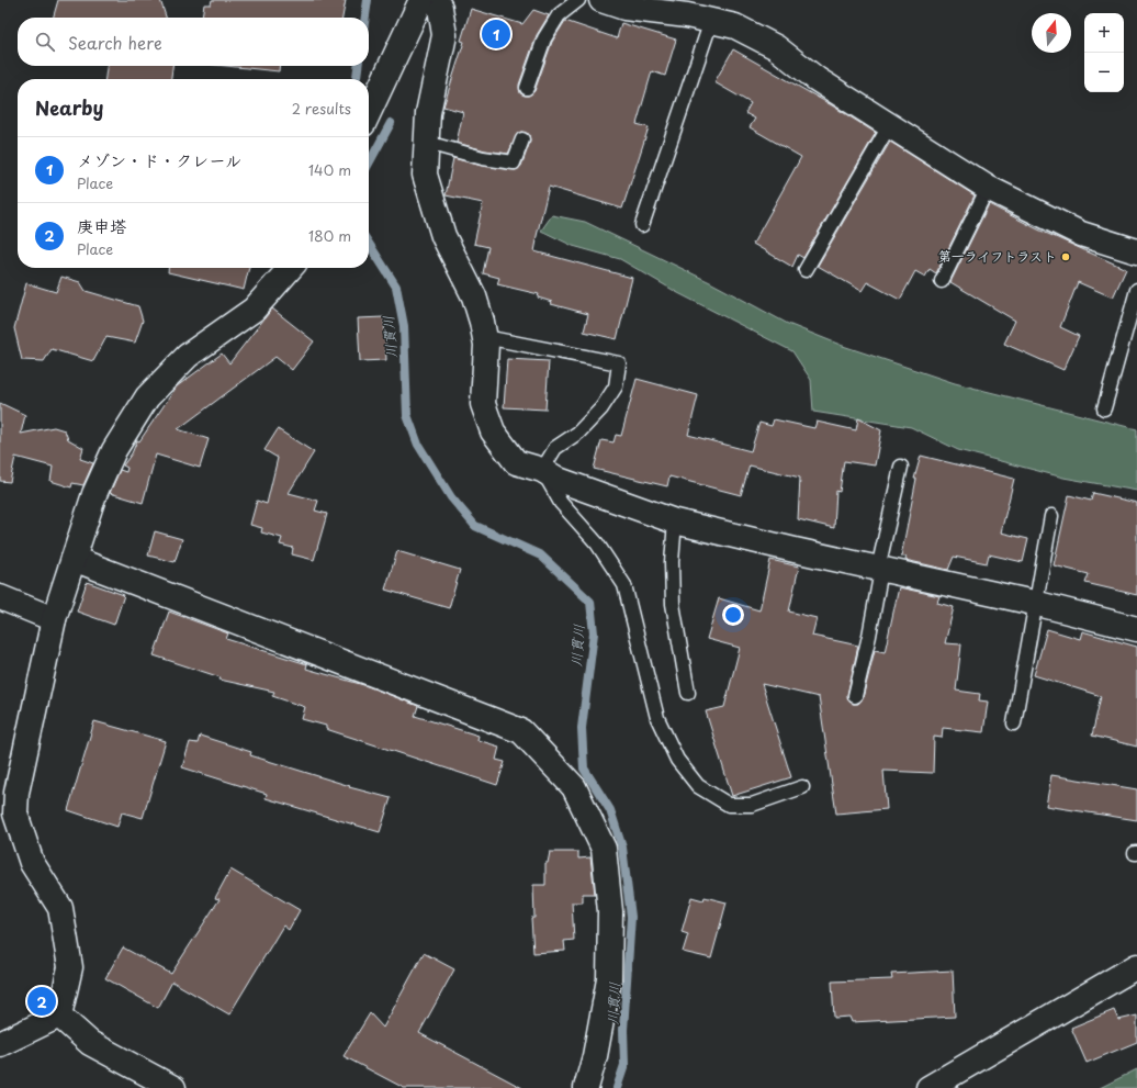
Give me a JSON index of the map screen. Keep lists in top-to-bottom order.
{
  "water": ["川貫川"],
  "places": ["第一ライフトラスト"],
  "north": "top",
  "page": {
    "map_buttons": ["+", "−"],
    "pins": ["1", "2"],
    "search": "Search here",
    "heading": ["Nearby", "2 results"],
    "list": [
      {
        "mark": "1",
        "name": "メゾン・ド・クレール",
        "note": "Place",
        "value": "140 m"
      },
      {
        "mark": "2",
        "name": "庚申塔",
        "note": "Place",
        "value": "180 m"
      }
    ]
  }
}
